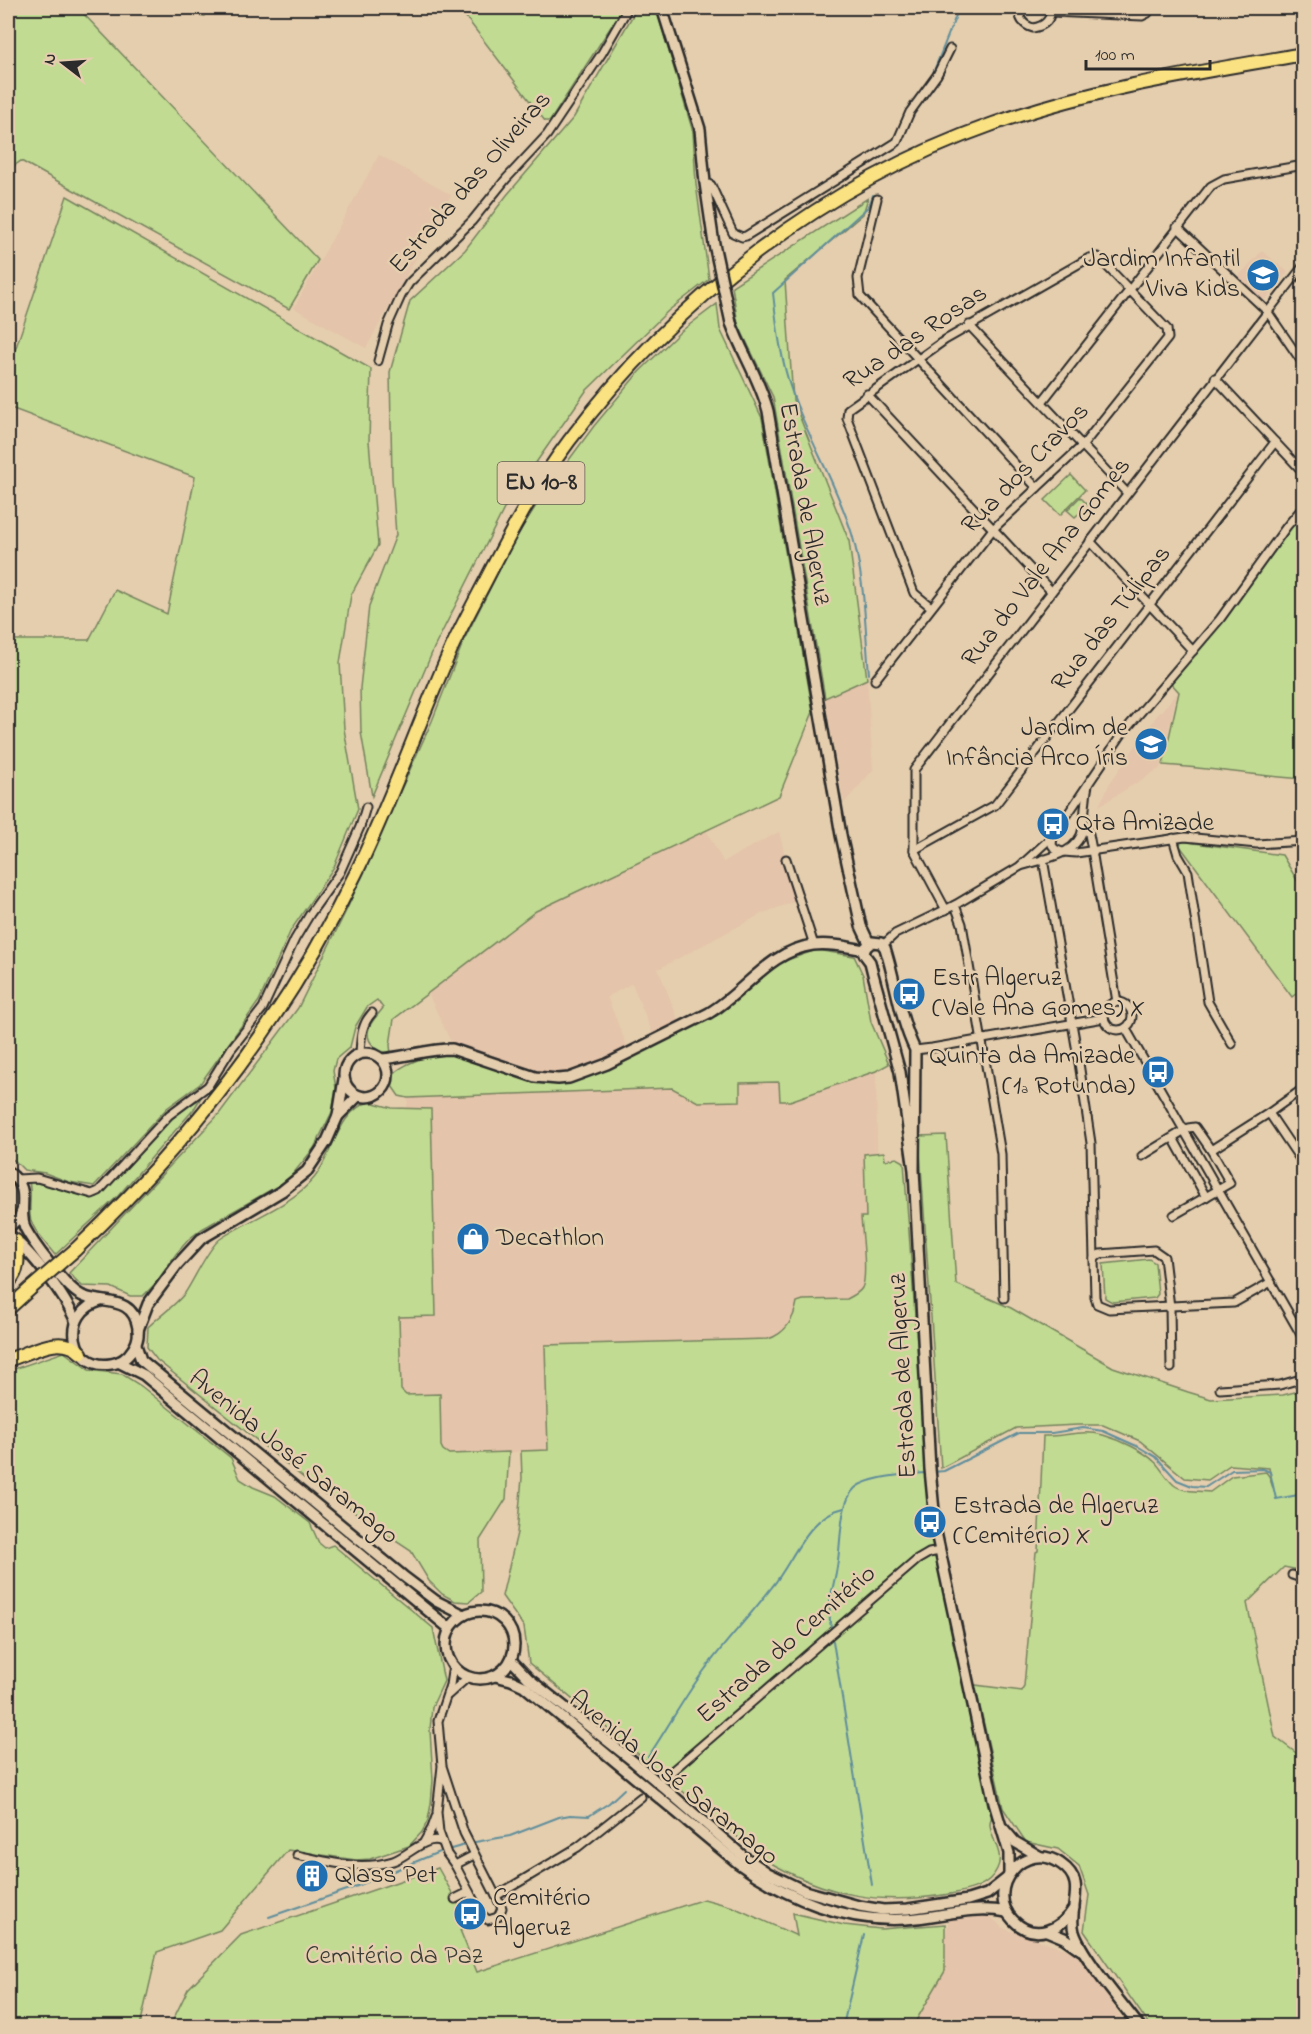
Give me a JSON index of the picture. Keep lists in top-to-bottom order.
{
  "streets": {
    "highway": ["EN 10-8"],
    "main road": ["Estrada de Algeruz", "Avenida José Saramago"],
    "street": [
      "Estrada das Oliveiras",
      "Rua das Rosas",
      "Rua dos Cravos",
      "Rua do Vale Ana Gomes",
      "Rua das Túlipas",
      "Estrada do Cemitério"
    ]
  },
  "crossings": [
    ["Rua das Rosas", "Rua dos Cravos"],
    ["Estrada de Algeruz", "Avenida José Saramago"],
    ["Estrada de Algeruz", "Estrada do Cemitério"],
    ["Rua do Vale Ana Gomes", "Rua das Túlipas"]
  ],
  "parks": ["Cemitério da Paz"],
  "places": {
    "school or university": ["Jardim Infantil Viva Kids", "Jardim de Infância Arco Íris"],
    "bus stop": [
      "Qta Amizade",
      "Estr Algeruz (Vale Ana Gomes) X",
      "Quinta da Amizade (1ª Rotunda)",
      "Estrada de Algeruz (Cemitério) X",
      "Cemitério Algeruz"
    ],
    "shop": ["Decathlon"],
    "building": ["Qlass Pet"]
  },
  "scale_bar": "100 m",
  "north": "left"
}
